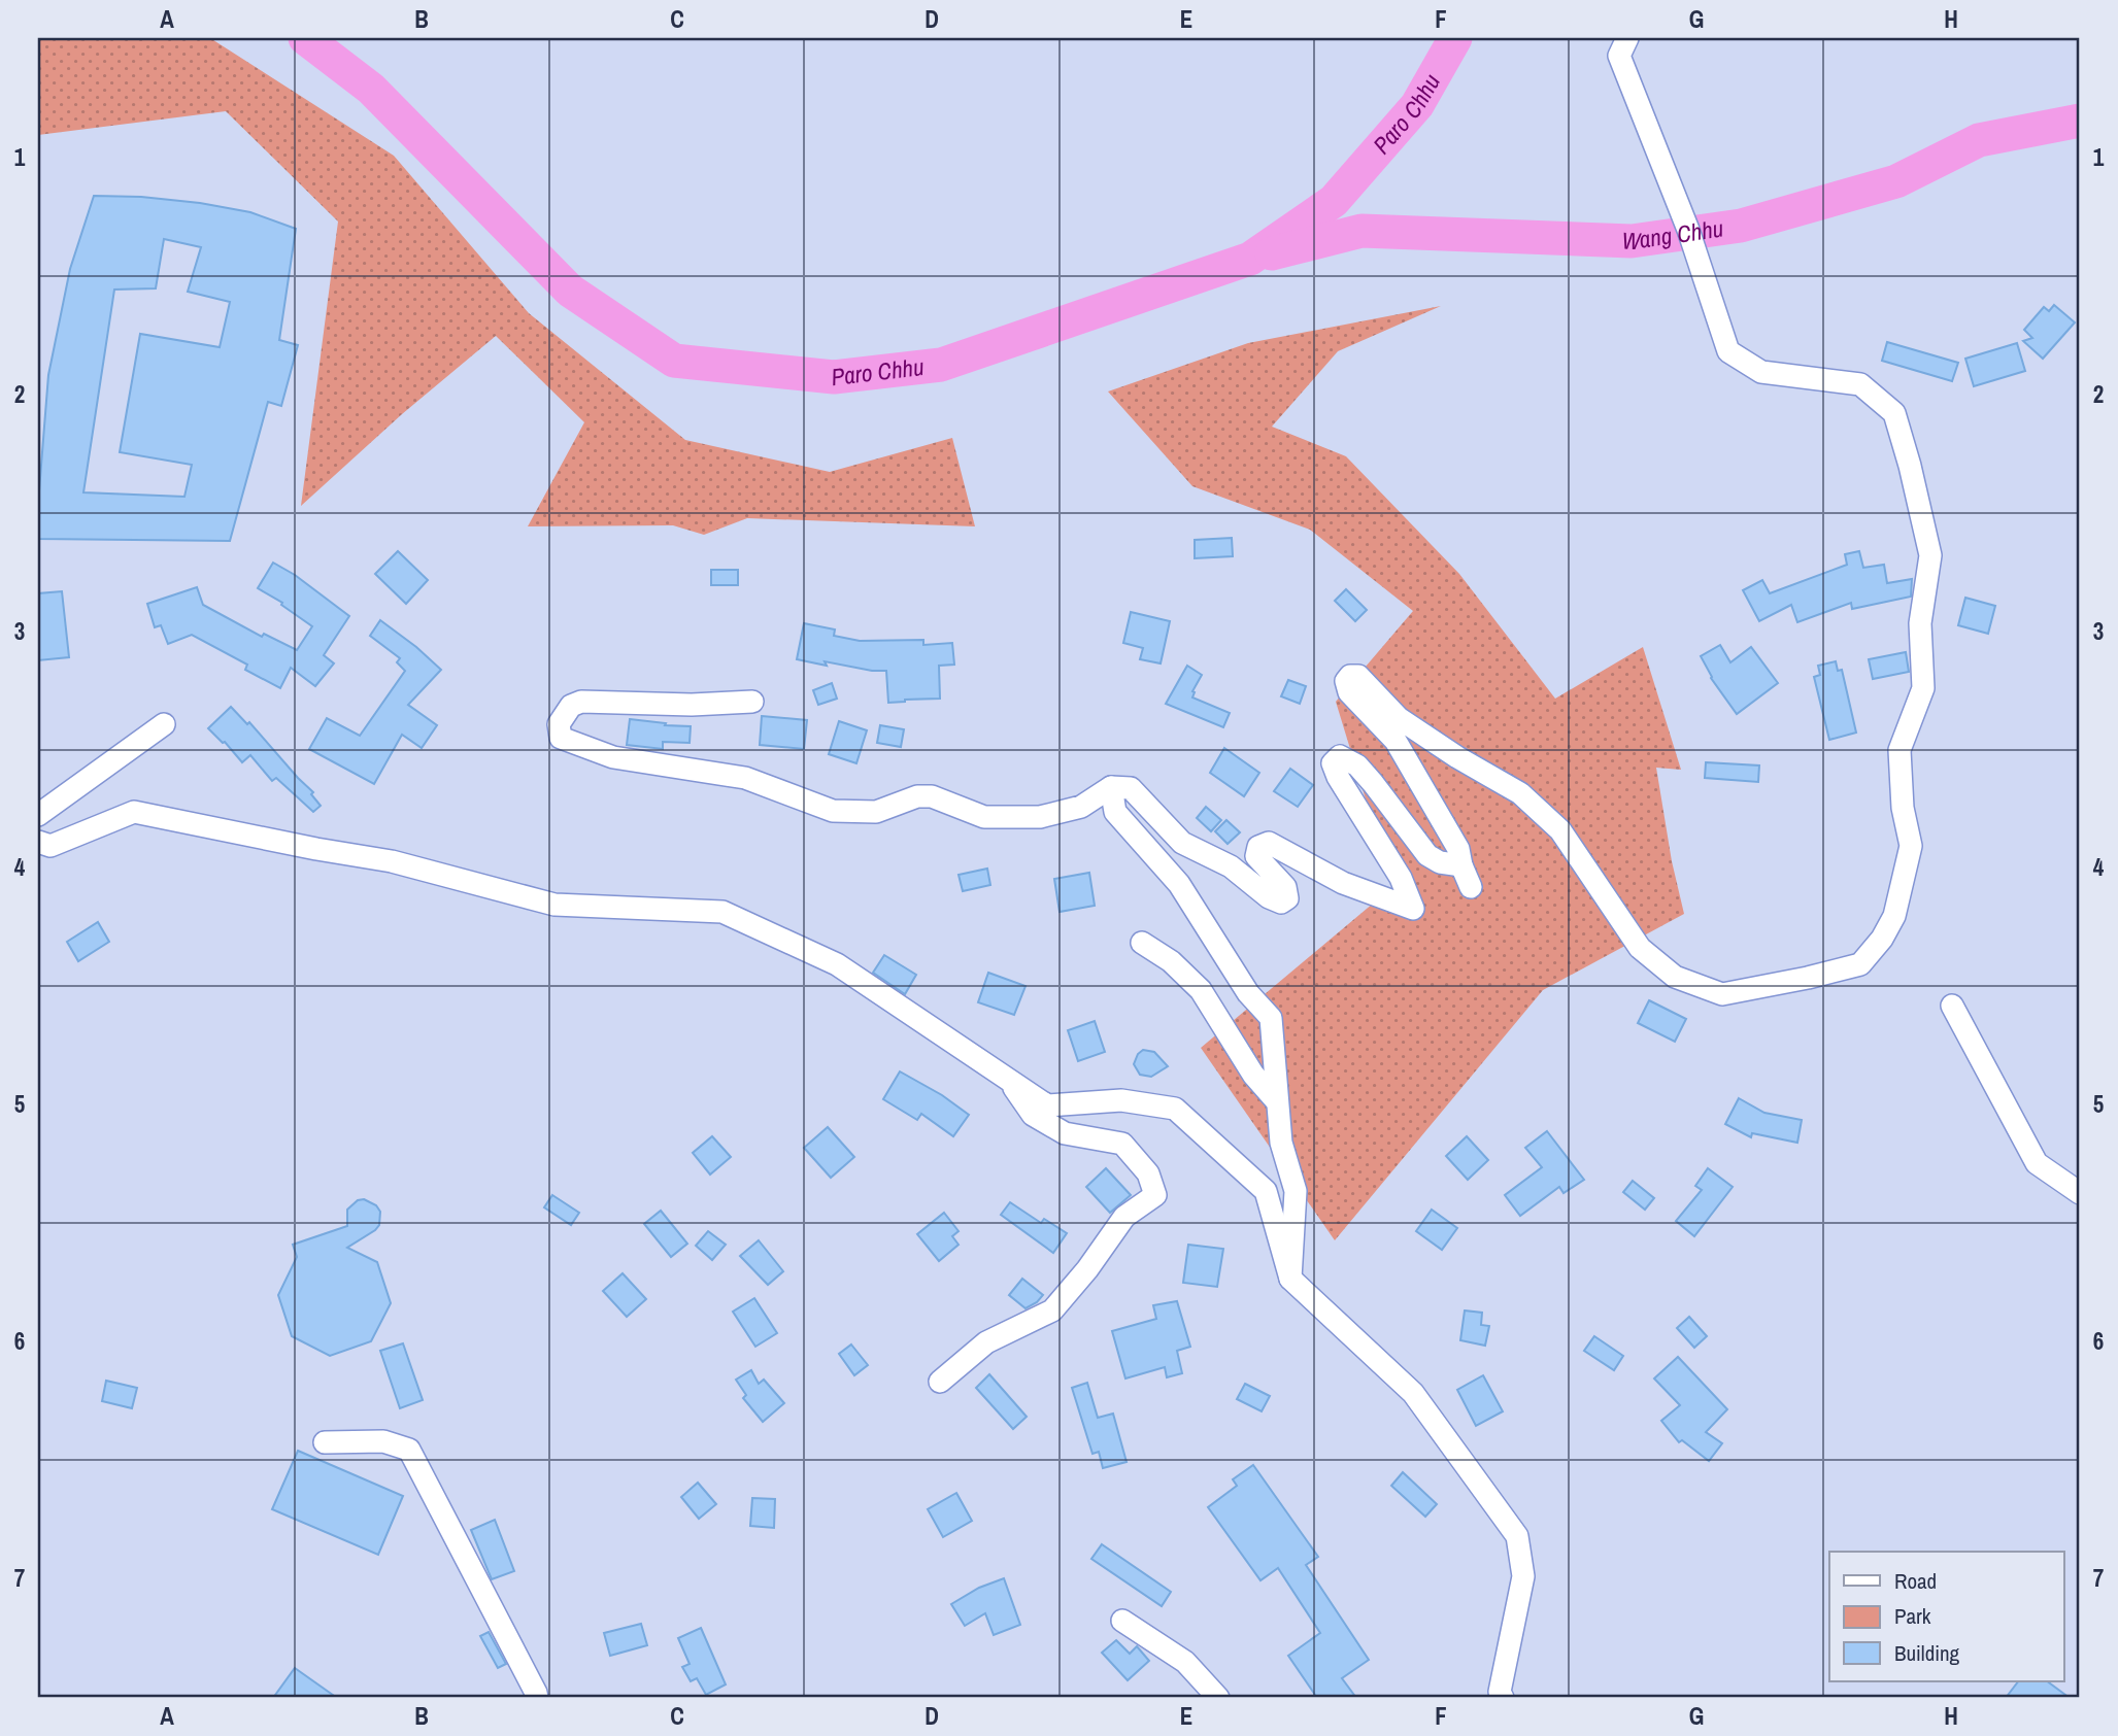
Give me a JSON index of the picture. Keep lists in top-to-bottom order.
{
  "water": ["Paro Chhu", "Wang Chhu"],
  "legend": ["Road", "Park", "Building"],
  "grid": {
    "columns": [
      "A",
      "B",
      "C",
      "D",
      "E",
      "F",
      "G",
      "H"
    ],
    "rows": [
      "1",
      "2",
      "3",
      "4",
      "5",
      "6",
      "7"
    ]
  }
}
